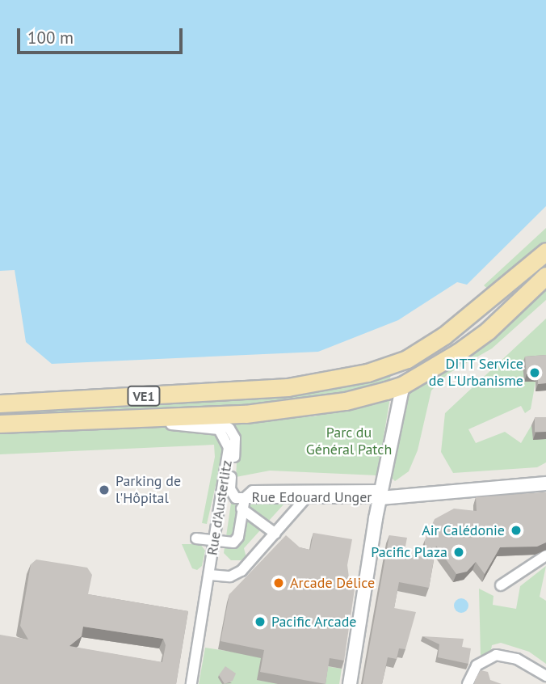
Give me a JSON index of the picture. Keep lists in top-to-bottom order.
{
  "streets": {
    "main road": ["VE1"],
    "street": ["Rue Edouard Unger", "Rue d'Austerlitz"]
  },
  "crossings": [
    ["VE1", "Rue d'Austerlitz"],
    ["Rue Edouard Unger", "Rue d'Austerlitz"]
  ],
  "parks": ["Parc du Général Patch"],
  "places": [
    "DITT Service de L'Urbanisme",
    "Parking de l'Hôpital",
    "Air Calédonie",
    "Pacific Plaza",
    "Arcade Délice",
    "Pacific Arcade"
  ],
  "scale_bar": "100 m"
}
